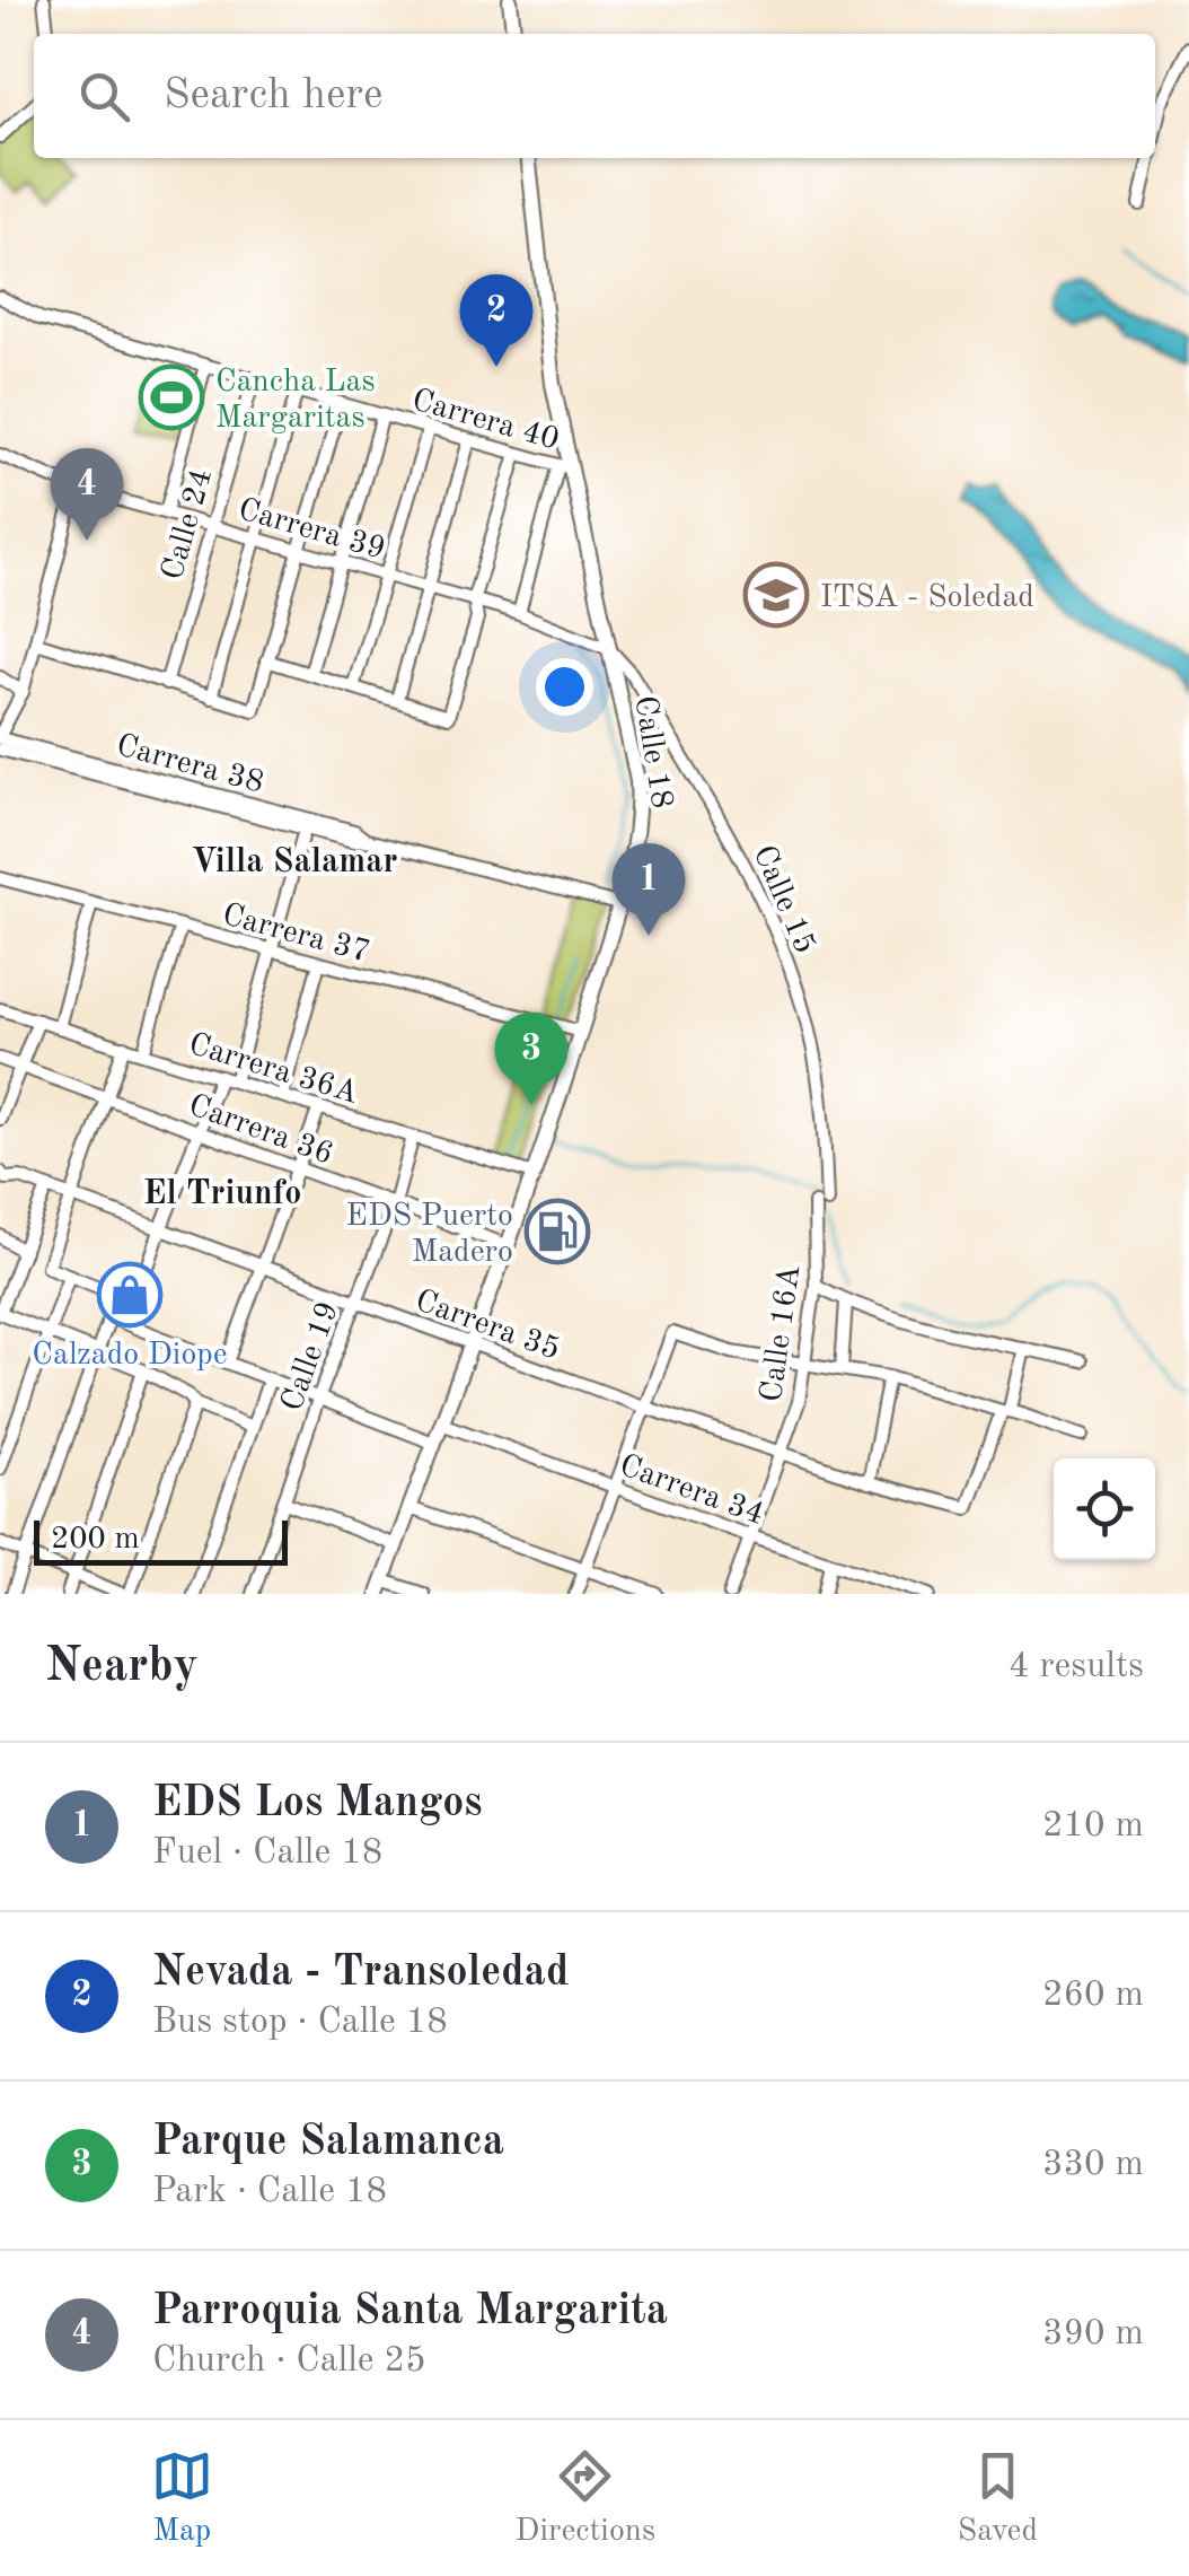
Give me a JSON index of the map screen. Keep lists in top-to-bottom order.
{
  "streets": {
    "main road": ["Calle 18"],
    "street": [
      "Carrera 40",
      "Calle 24",
      "Carrera 39",
      "Carrera 38",
      "Calle 15",
      "Carrera 37",
      "Carrera 36A",
      "Carrera 36",
      "Carrera 35",
      "Calle 16A",
      "Calle 19",
      "Carrera 34"
    ]
  },
  "crossings": [
    ["Carrera 40", "Calle 24"],
    ["Carrera 40", "Calle 18"],
    ["Calle 24", "Carrera 39"],
    ["Carrera 39", "Calle 18"],
    ["Carrera 39", "Calle 15"],
    ["Calle 18", "Carrera 38"],
    ["Calle 18", "Calle 15"],
    ["Calle 18", "Carrera 37"],
    ["Calle 18", "Carrera 36A"],
    ["Calle 18", "Carrera 36"],
    ["Calle 18", "Carrera 35"],
    ["Calle 18", "Carrera 34"],
    ["Calle 15", "Calle 16A"],
    ["Carrera 36A", "Calle 19"],
    ["Carrera 36", "Calle 19"],
    ["Carrera 35", "Calle 16A"],
    ["Carrera 35", "Calle 19"],
    ["Calle 16A", "Carrera 34"]
  ],
  "districts": ["Villa Salamar", "El Triunfo"],
  "places": {
    "sports": ["Cancha Las Margaritas"],
    "school or university": ["ITSA - Soledad"],
    "fuel station": ["EDS Puerto Madero"],
    "shop": ["Calzado Diope"]
  },
  "scale_bar": "200 m",
  "page": {
    "search": "Search here",
    "pins": [
      "2",
      "4",
      "1",
      "3"
    ],
    "scale": "200 m",
    "heading": ["Nearby", "4 results"],
    "list": [
      {
        "mark": "1",
        "name": "EDS Los Mangos",
        "note": "Fuel · Calle 18",
        "value": "210 m"
      },
      {
        "mark": "2",
        "name": "Nevada - Transoledad",
        "note": "Bus stop · Calle 18",
        "value": "260 m"
      },
      {
        "mark": "3",
        "name": "Parque Salamanca",
        "note": "Park · Calle 18",
        "value": "330 m"
      },
      {
        "mark": "4",
        "name": "Parroquia Santa Margarita",
        "note": "Church · Calle 25",
        "value": "390 m"
      }
    ],
    "nav": ["Map", "Directions", "Saved"]
  }
}
